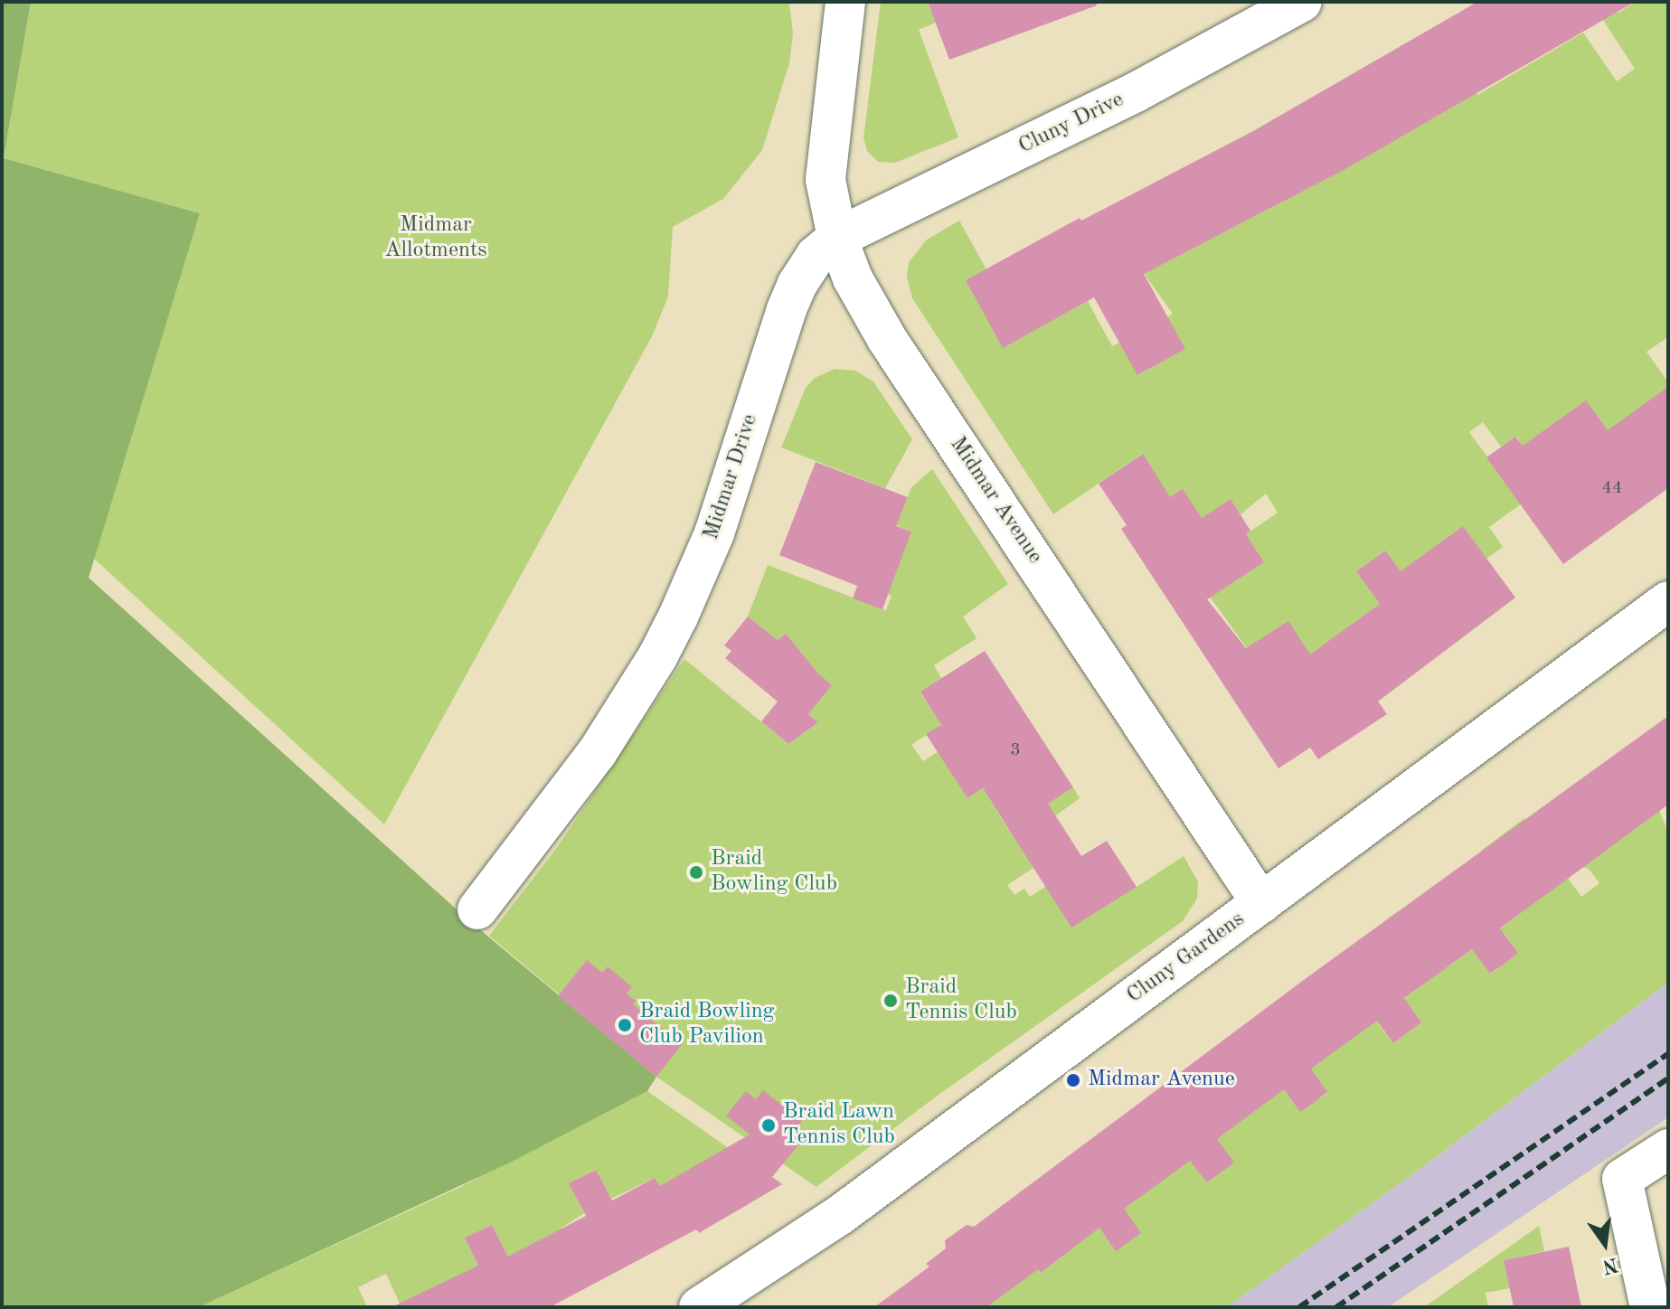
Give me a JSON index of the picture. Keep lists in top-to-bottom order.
{
  "streets": {
    "street": [
      "Cluny Drive",
      "Midmar Drive",
      "Midmar Avenue",
      "Cluny Gardens"
    ]
  },
  "crossings": [
    ["Cluny Drive", "Midmar Drive"],
    ["Cluny Drive", "Midmar Avenue"],
    ["Midmar Drive", "Midmar Avenue"],
    ["Midmar Avenue", "Cluny Gardens"]
  ],
  "parks": ["Midmar Allotments"],
  "places": [
    "Braid Bowling Club",
    "Braid Tennis Club",
    "Braid Bowling Club Pavilion",
    "Midmar Avenue",
    "Braid Lawn Tennis Club"
  ],
  "house_numbers": ["44", "3"],
  "north": "bottom"
}
